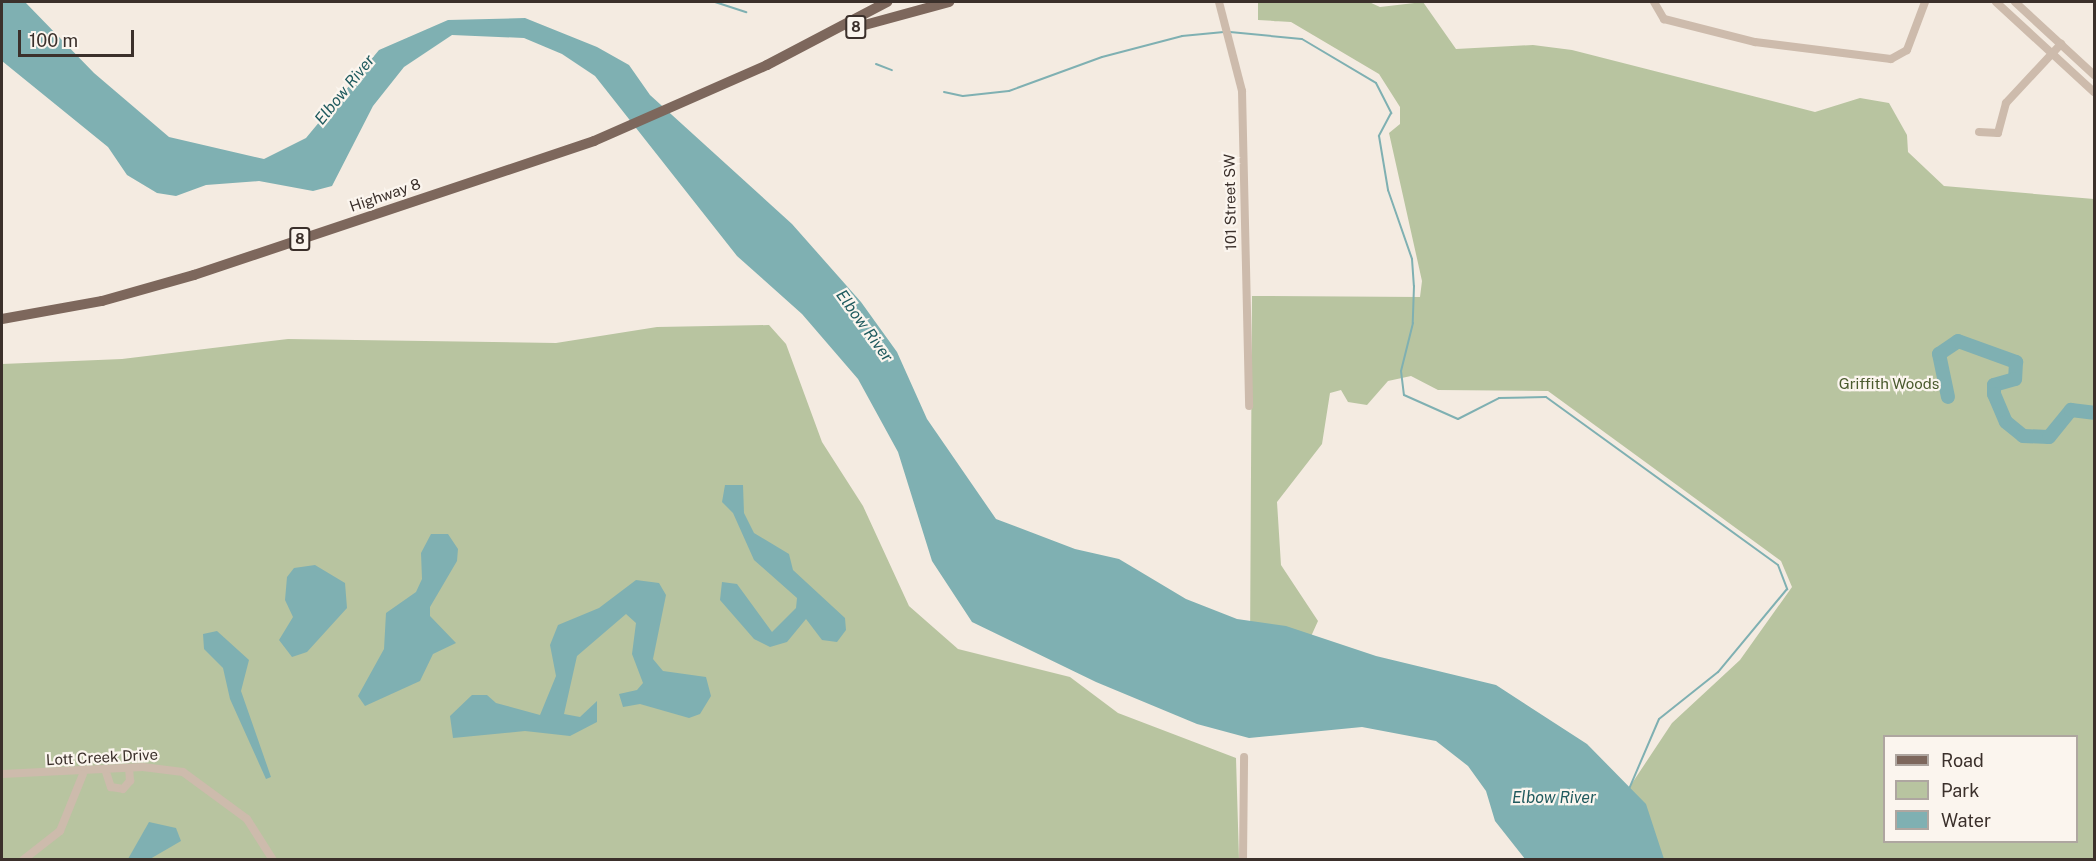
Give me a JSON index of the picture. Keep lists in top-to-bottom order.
{
  "streets": {
    "main road": ["8", "Highway 8"],
    "street": ["101 Street SW", "Lott Creek Drive"]
  },
  "water": ["Elbow River"],
  "parks": ["Griffith Woods"],
  "legend": ["Road", "Park", "Water"],
  "scale_bar": "100 m"
}
